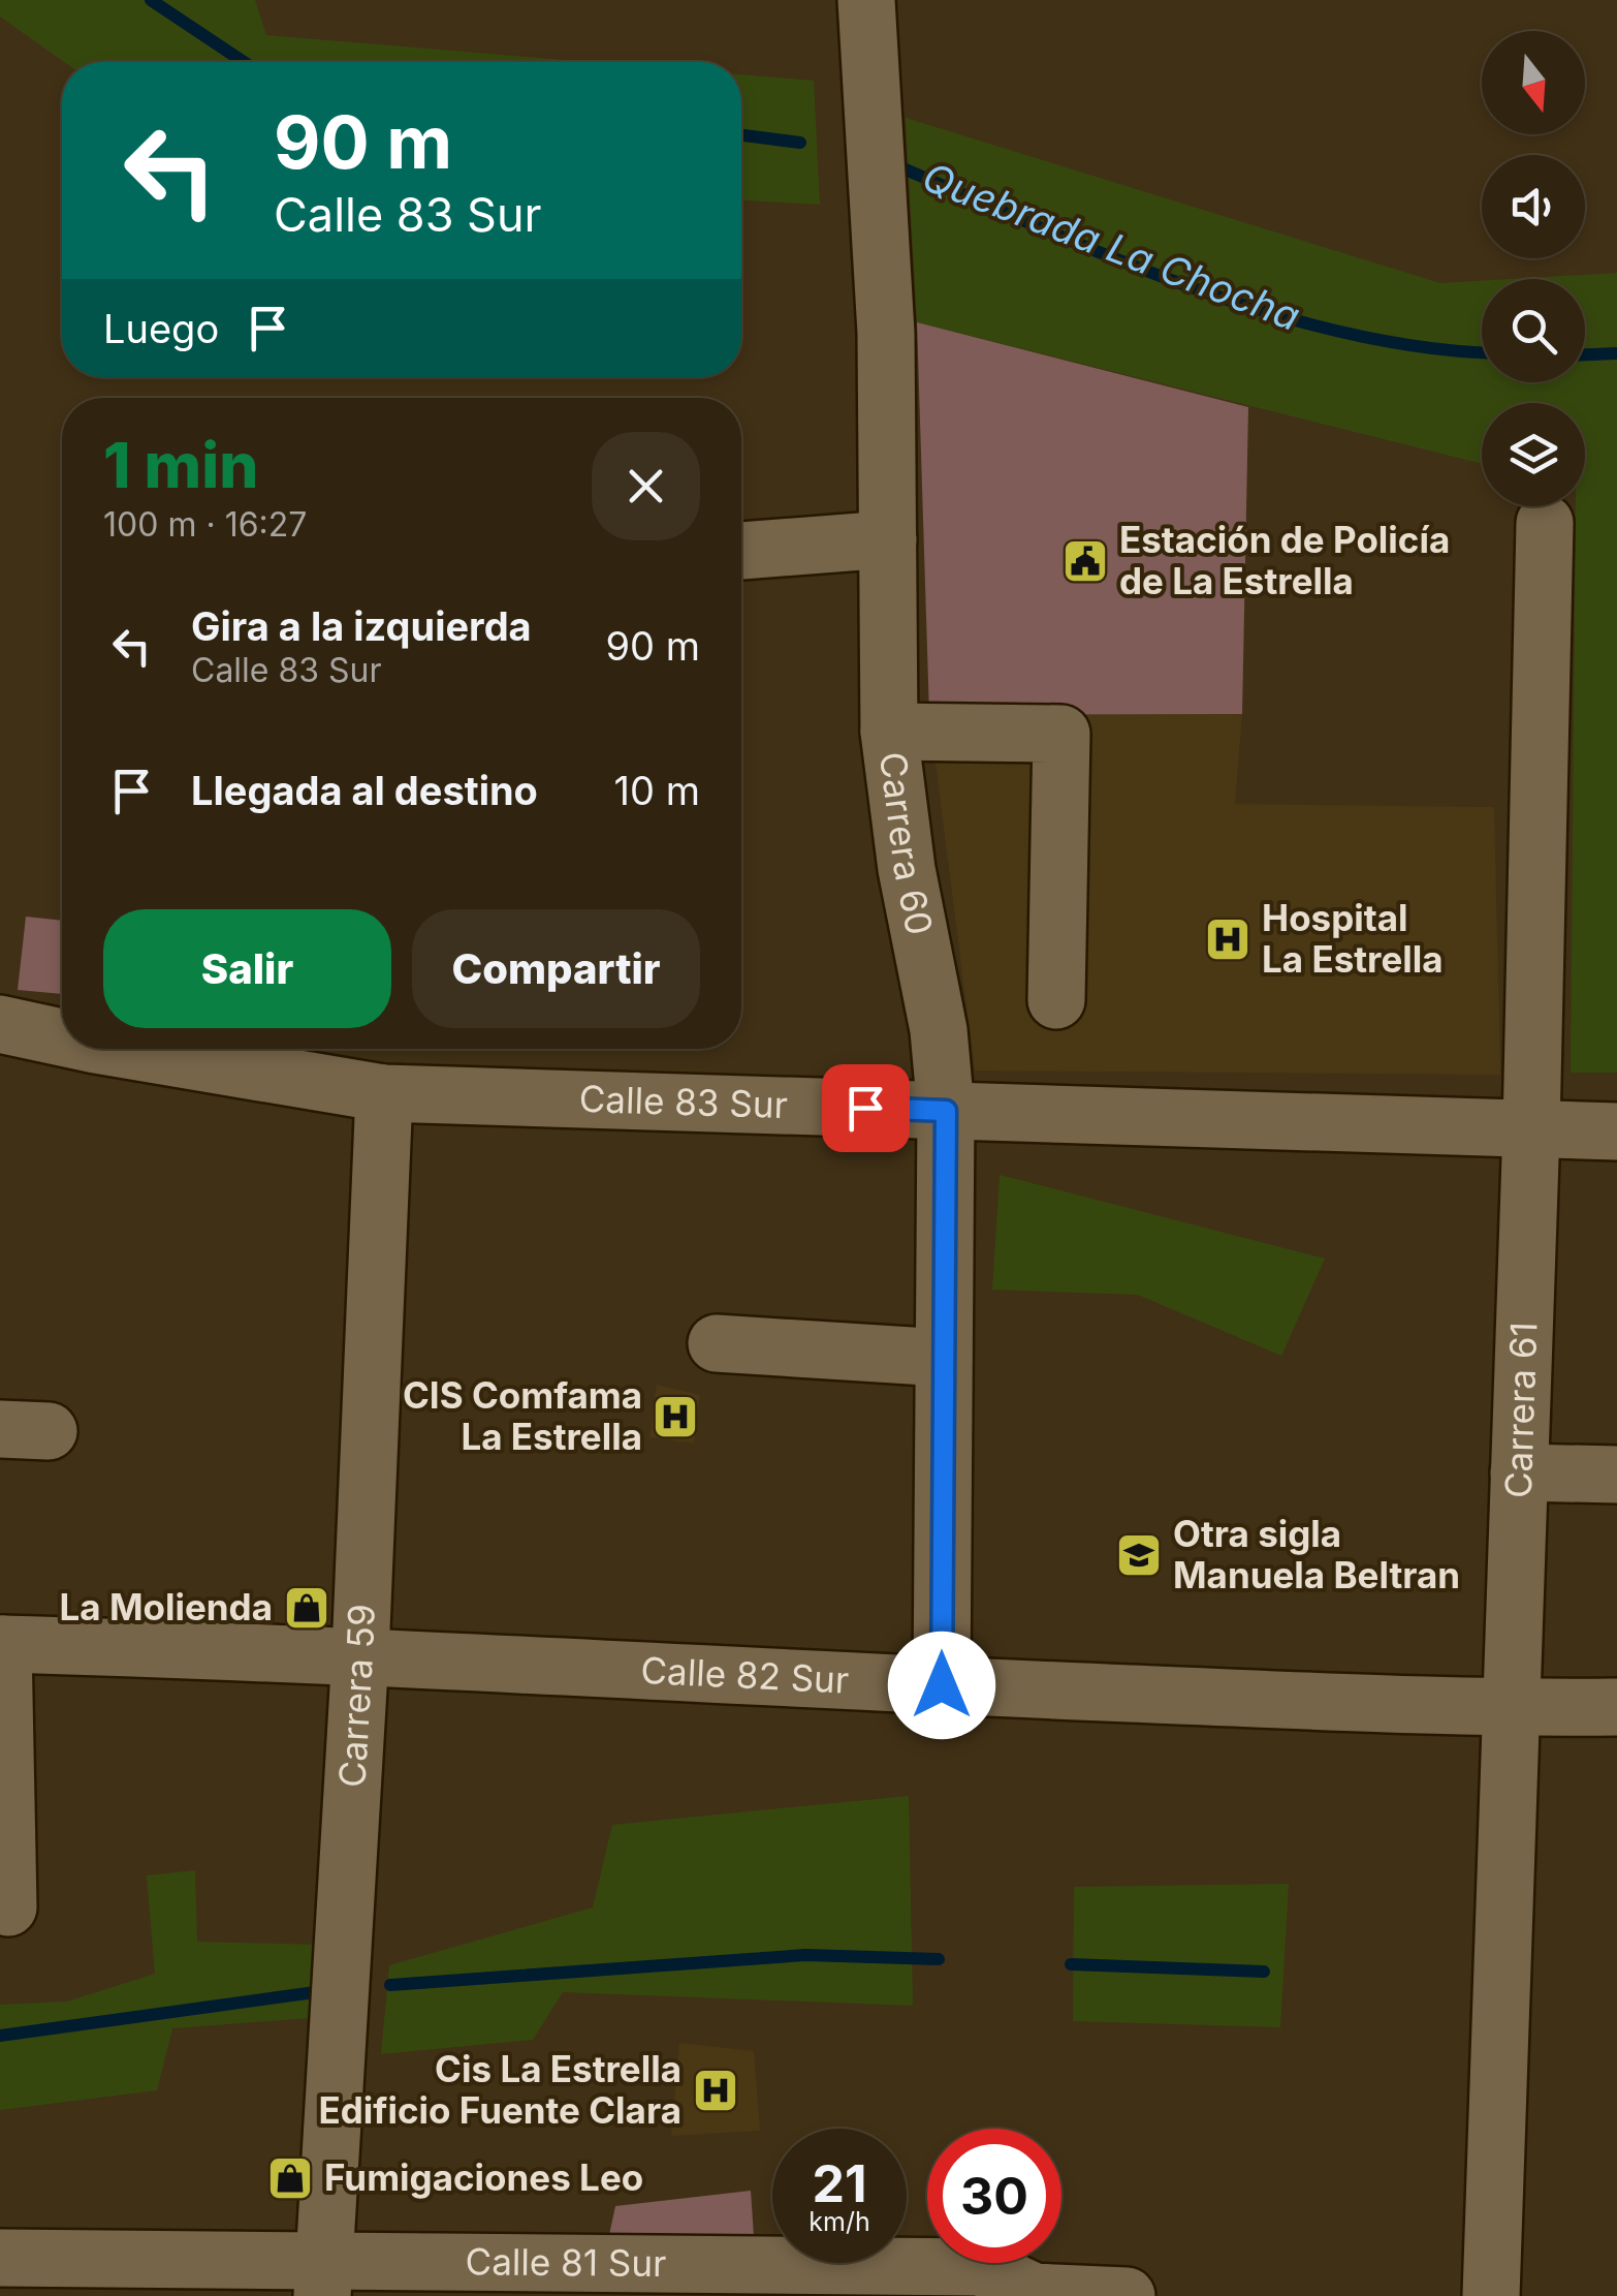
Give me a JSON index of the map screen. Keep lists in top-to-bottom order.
{
  "streets": {
    "street": [
      "Carrera 60",
      "Calle 83 Sur",
      "Carrera 61",
      "Calle 82 Sur",
      "Carrera 59",
      "Calle 81 Sur"
    ]
  },
  "crossings": [
    ["Carrera 60", "Calle 83 Sur"],
    ["Carrera 60", "Calle 82 Sur"],
    ["Calle 83 Sur", "Carrera 61"],
    ["Calle 83 Sur", "Carrera 59"],
    ["Carrera 61", "Calle 82 Sur"],
    ["Calle 82 Sur", "Carrera 59"],
    ["Carrera 59", "Calle 81 Sur"]
  ],
  "water": ["Quebrada La Chocha"],
  "places": {
    "public building": ["Estación de Policía de La Estrella"],
    "hospital": ["Hospital La Estrella", "CIS Comfama La Estrella", "Cis La Estrella Edificio Fuente Clara"],
    "school or university": ["Otra sigla Manuela Beltran"],
    "shop": ["La Molienda", "Fumigaciones Leo"]
  },
  "north": "bottom",
  "page": {
    "turn": ["90 m", "Calle 83 Sur"],
    "then": "Luego",
    "heading": ["1 min", "100 m · 16:27"],
    "list": [
      {
        "name": "Gira a la izquierda",
        "note": "Calle 83 Sur",
        "value": "90 m"
      },
      {
        "name": "Llegada al destino",
        "value": "10 m"
      }
    ],
    "buttons": ["Salir", "Compartir"],
    "speed": "21 km/h",
    "limit": "30"
  }
}
